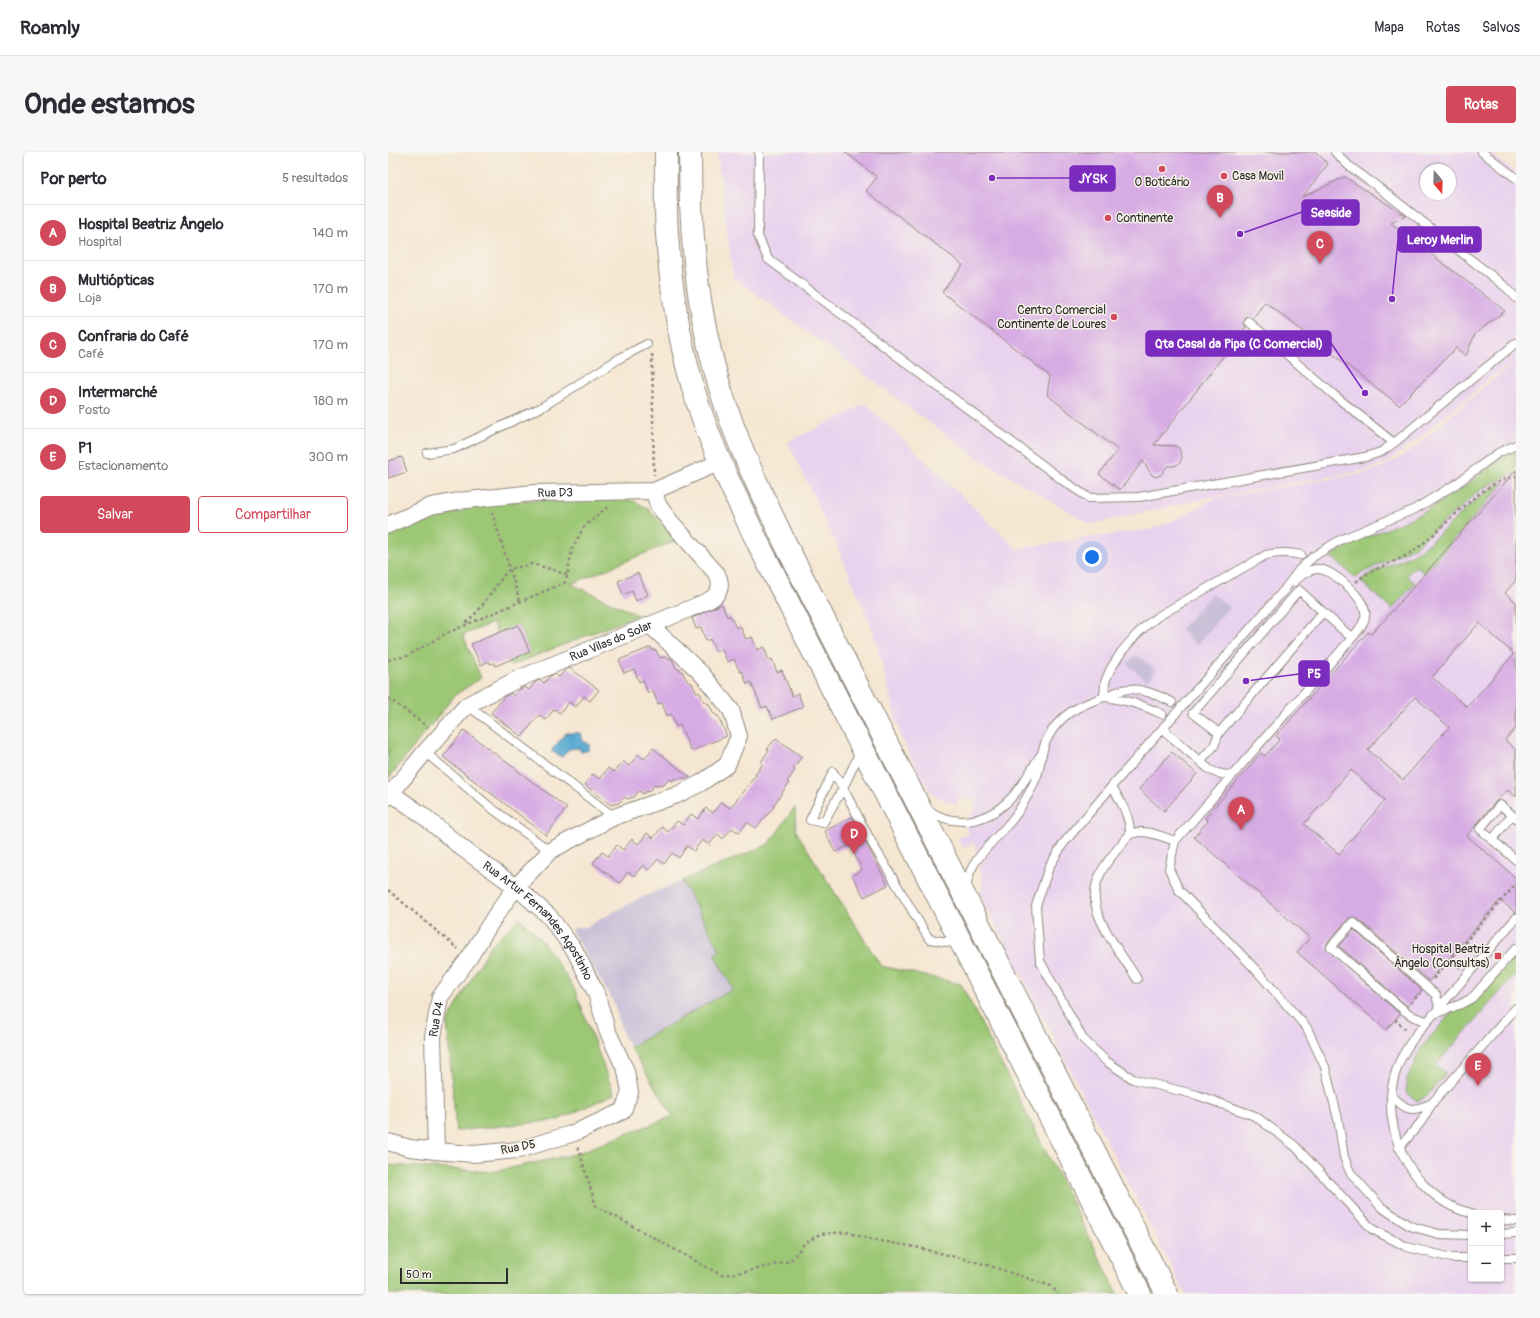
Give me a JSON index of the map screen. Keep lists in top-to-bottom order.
{
  "streets": {
    "street": [
      "Rua D3",
      "Rua Vilas do Solar",
      "Rua Artur Fernandes Agostinho",
      "Rua D4",
      "Rua D5"
    ]
  },
  "crossings": [
    ["Rua Vilas do Solar", "Rua Artur Fernandes Agostinho"],
    ["Rua Vilas do Solar", "Rua D4"],
    ["Rua Artur Fernandes Agostinho", "Rua D4"],
    ["Rua Artur Fernandes Agostinho", "Rua D5"],
    ["Rua D4", "Rua D5"]
  ],
  "places": {
    "other": [
      "O Boticário",
      "Casa Movil",
      "JYSK",
      "Continente",
      "Seaside",
      "Leroy Merlin",
      "Centro Comercial Continente de Loures",
      "Qta Casal da Pipa (C Comercial)",
      "P5"
    ],
    "transit": ["Hospital Beatriz Ângelo (Consultas)"]
  },
  "scale_bar": "50 m",
  "north": "bottom",
  "page": {
    "header": "Roamly",
    "nav": ["Mapa", "Rotas", "Salvos"],
    "buttons": [
      "Rotas",
      ["Salvar", "Compartilhar"]
    ],
    "title": "Onde estamos",
    "heading": ["Por perto", "5 resultados"],
    "pins": [
      "B",
      "C",
      "A",
      "D",
      "E"
    ],
    "list": [
      {
        "mark": "A",
        "name": "Hospital Beatriz Ângelo",
        "note": "Hospital",
        "value": "140 m"
      },
      {
        "mark": "B",
        "name": "Multiópticas",
        "note": "Loja",
        "value": "170 m"
      },
      {
        "mark": "C",
        "name": "Confraria do Café",
        "note": "Café",
        "value": "170 m"
      },
      {
        "mark": "D",
        "name": "Intermarché",
        "note": "Posto",
        "value": "180 m"
      },
      {
        "mark": "E",
        "name": "P1",
        "note": "Estacionamento",
        "value": "300 m"
      }
    ],
    "map_buttons": ["+", "−"],
    "scale": "50 m"
  }
}
